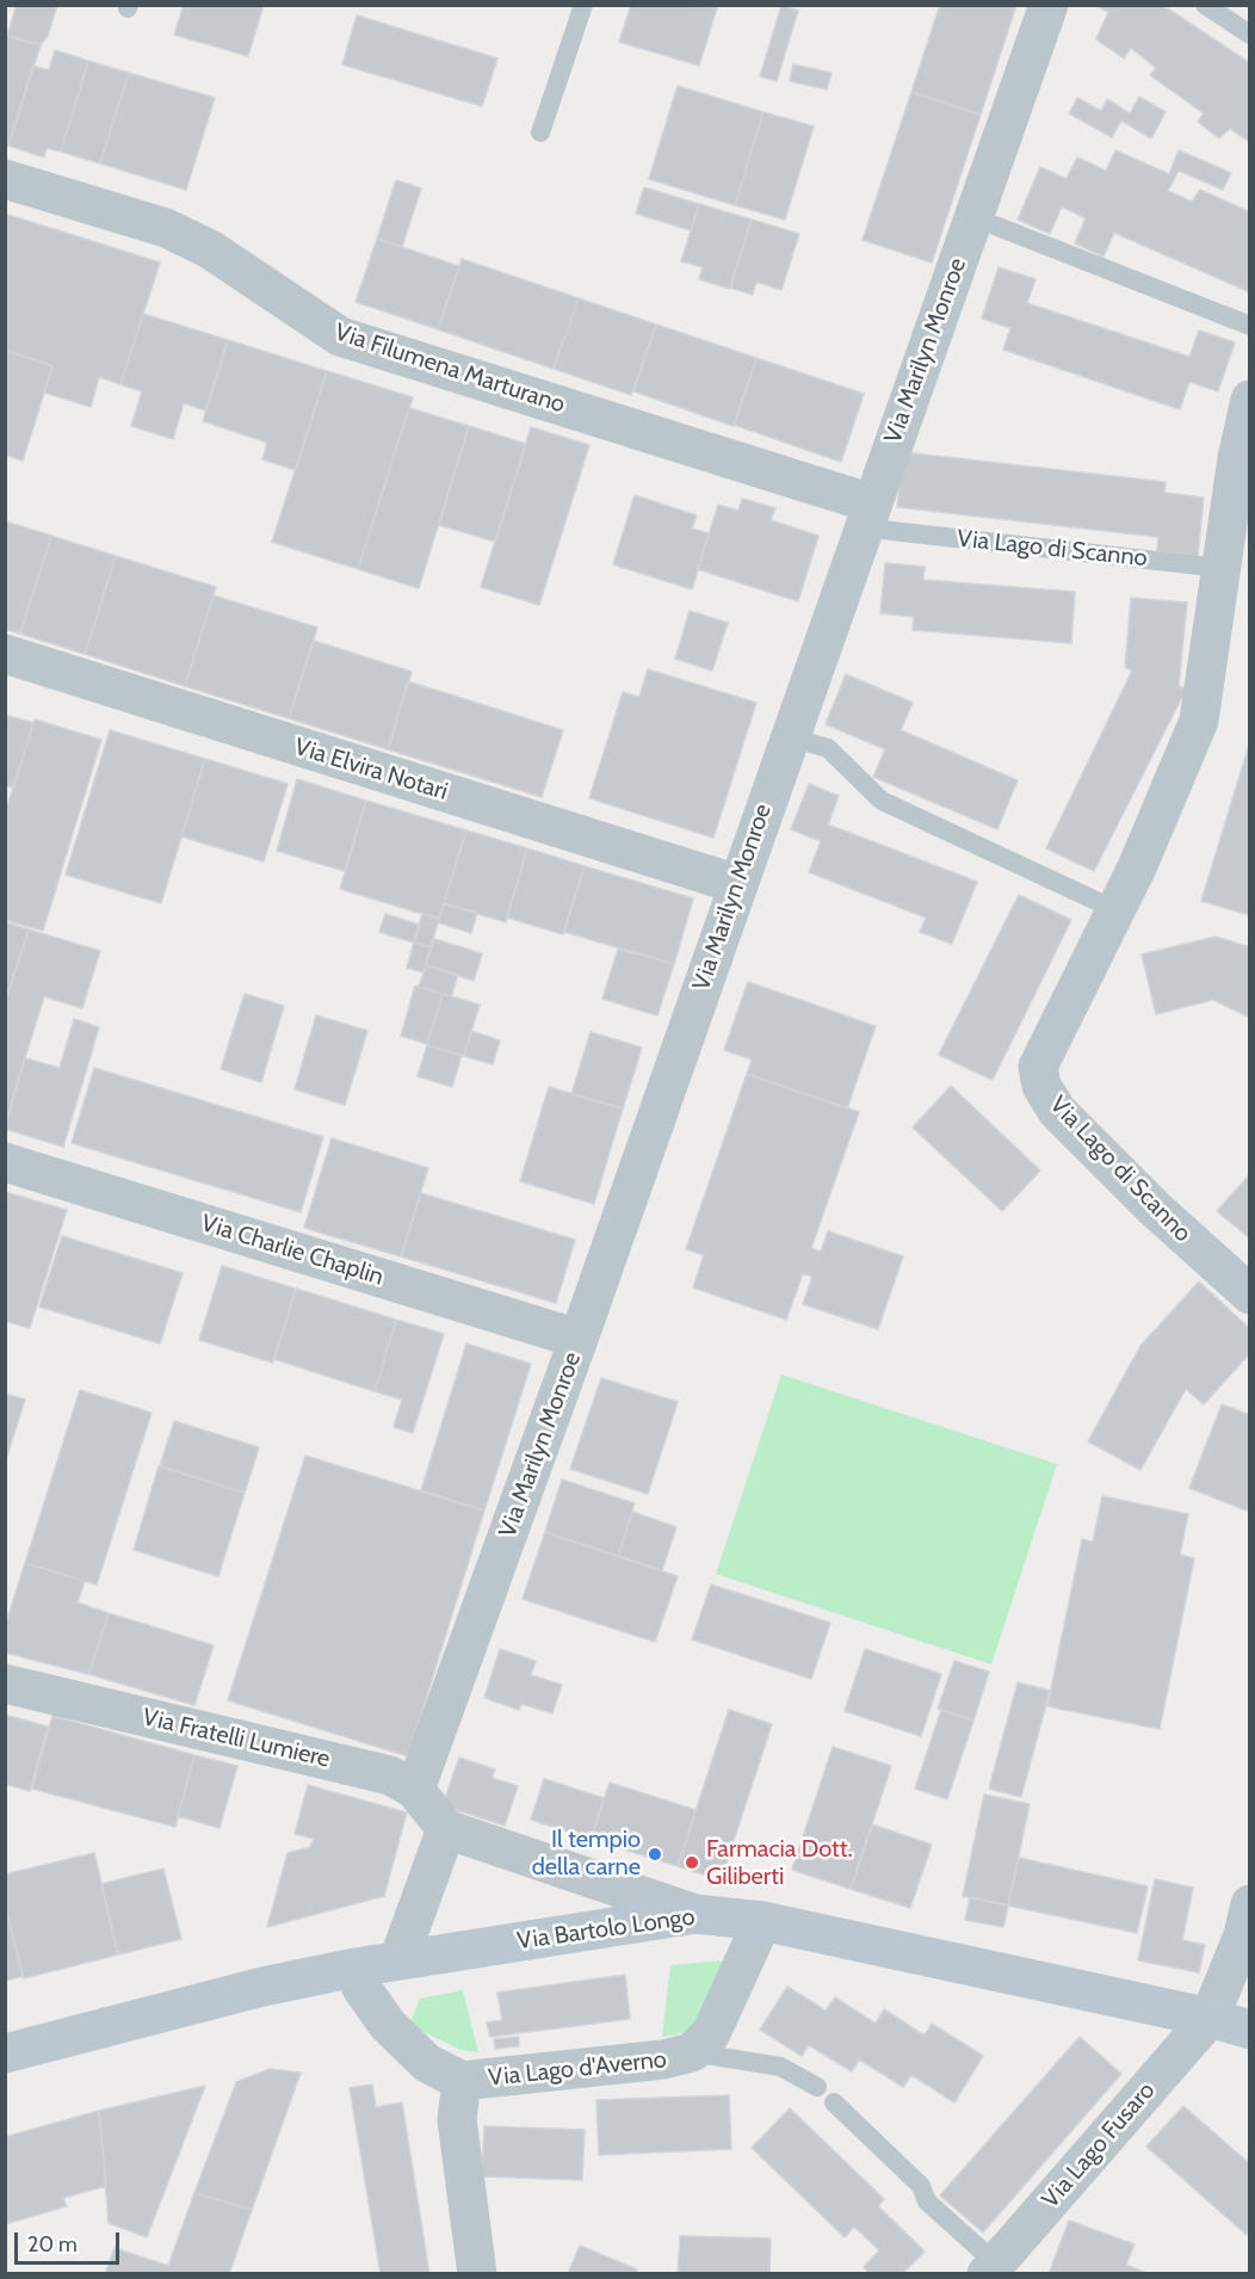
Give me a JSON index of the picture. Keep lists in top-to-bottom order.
{
  "streets": {
    "street": [
      "Via Marilyn Monroe",
      "Via Filumena Marturano",
      "Via Lago di Scanno",
      "Via Elvira Notari",
      "Via Charlie Chaplin",
      "Via Fratelli Lumiere",
      "Via Bartolo Longo",
      "Via Lago d'Averno",
      "Via Lago Fusaro"
    ]
  },
  "crossings": [
    ["Via Marilyn Monroe", "Via Filumena Marturano"],
    ["Via Marilyn Monroe", "Via Lago di Scanno"],
    ["Via Marilyn Monroe", "Via Elvira Notari"],
    ["Via Marilyn Monroe", "Via Charlie Chaplin"],
    ["Via Marilyn Monroe", "Via Fratelli Lumiere"],
    ["Via Filumena Marturano", "Via Lago di Scanno"],
    ["Via Bartolo Longo", "Via Lago d'Averno"],
    ["Via Bartolo Longo", "Via Lago Fusaro"]
  ],
  "places": ["Il tempio della carne", "Farmacia Dott. Giliberti"],
  "scale_bar": "20 m"
}
